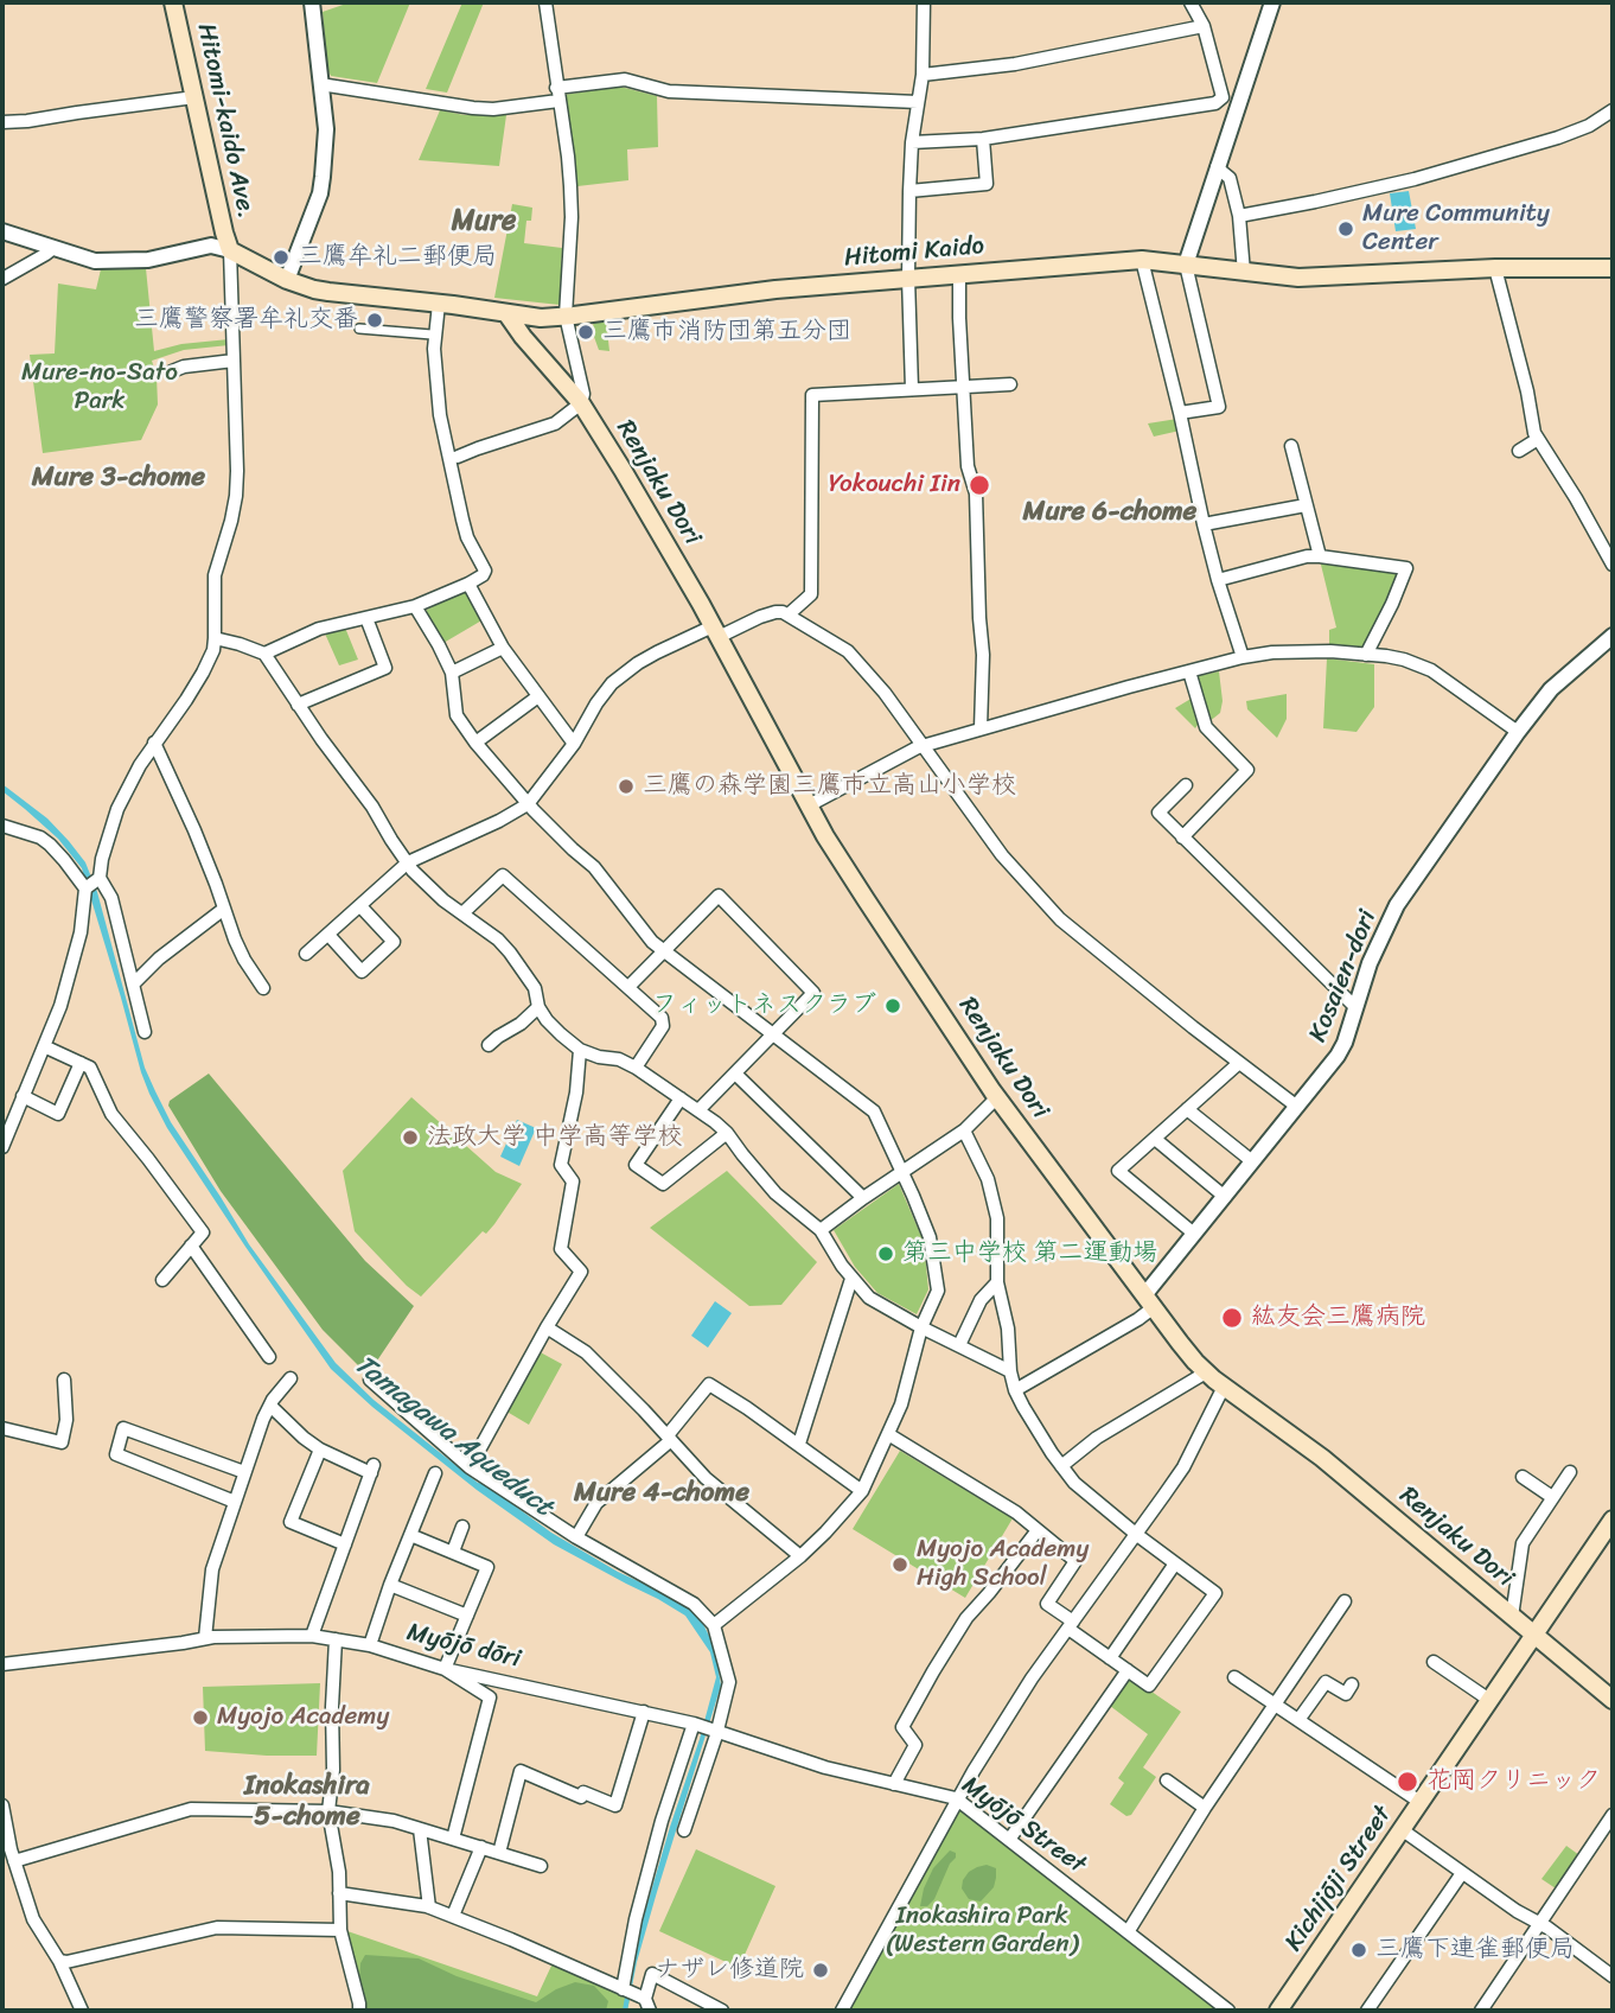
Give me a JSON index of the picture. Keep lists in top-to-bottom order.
{
  "streets": {
    "main road": [
      "Hitomi-kaido Ave.",
      "Hitomi Kaido",
      "Renjaku Dori",
      "Kichijōji Street"
    ],
    "street": ["Kosaien-dori", "Myōjō dōri", "Myōjō Street"]
  },
  "crossings": [
    ["Hitomi-kaido Ave.", "Hitomi Kaido"],
    ["Hitomi Kaido", "Renjaku Dori"],
    ["Renjaku Dori", "Kosaien-dori"],
    ["Renjaku Dori", "Kichijōji Street"],
    ["Myōjō dōri", "Myōjō Street"]
  ],
  "districts": [
    "Mure",
    "Mure 3-chome",
    "Mure 6-chome",
    "Mure 4-chome",
    "Inokashira 5-chome"
  ],
  "water": ["Tamagawa Aqueduct"],
  "parks": ["Mure-no-Sato Park", "Inokashira Park (Western Garden)"],
  "places": [
    "Mure Community Center",
    "三鷹牟礼二郵便局",
    "三鷹警察署牟礼交番",
    "三鷹市消防団第五分団",
    "Yokouchi Iin",
    "三鷹の森学園三鷹市立高山小学校",
    "フィットネスクラブ",
    "法政大学 中学高等学校",
    "第三中学校 第二運動場",
    "紘友会三鷹病院",
    "Myojo Academy High School",
    "Myojo Academy",
    "花岡クリニック",
    "三鷹下連雀郵便局",
    "ナザレ修道院"
  ]
}
